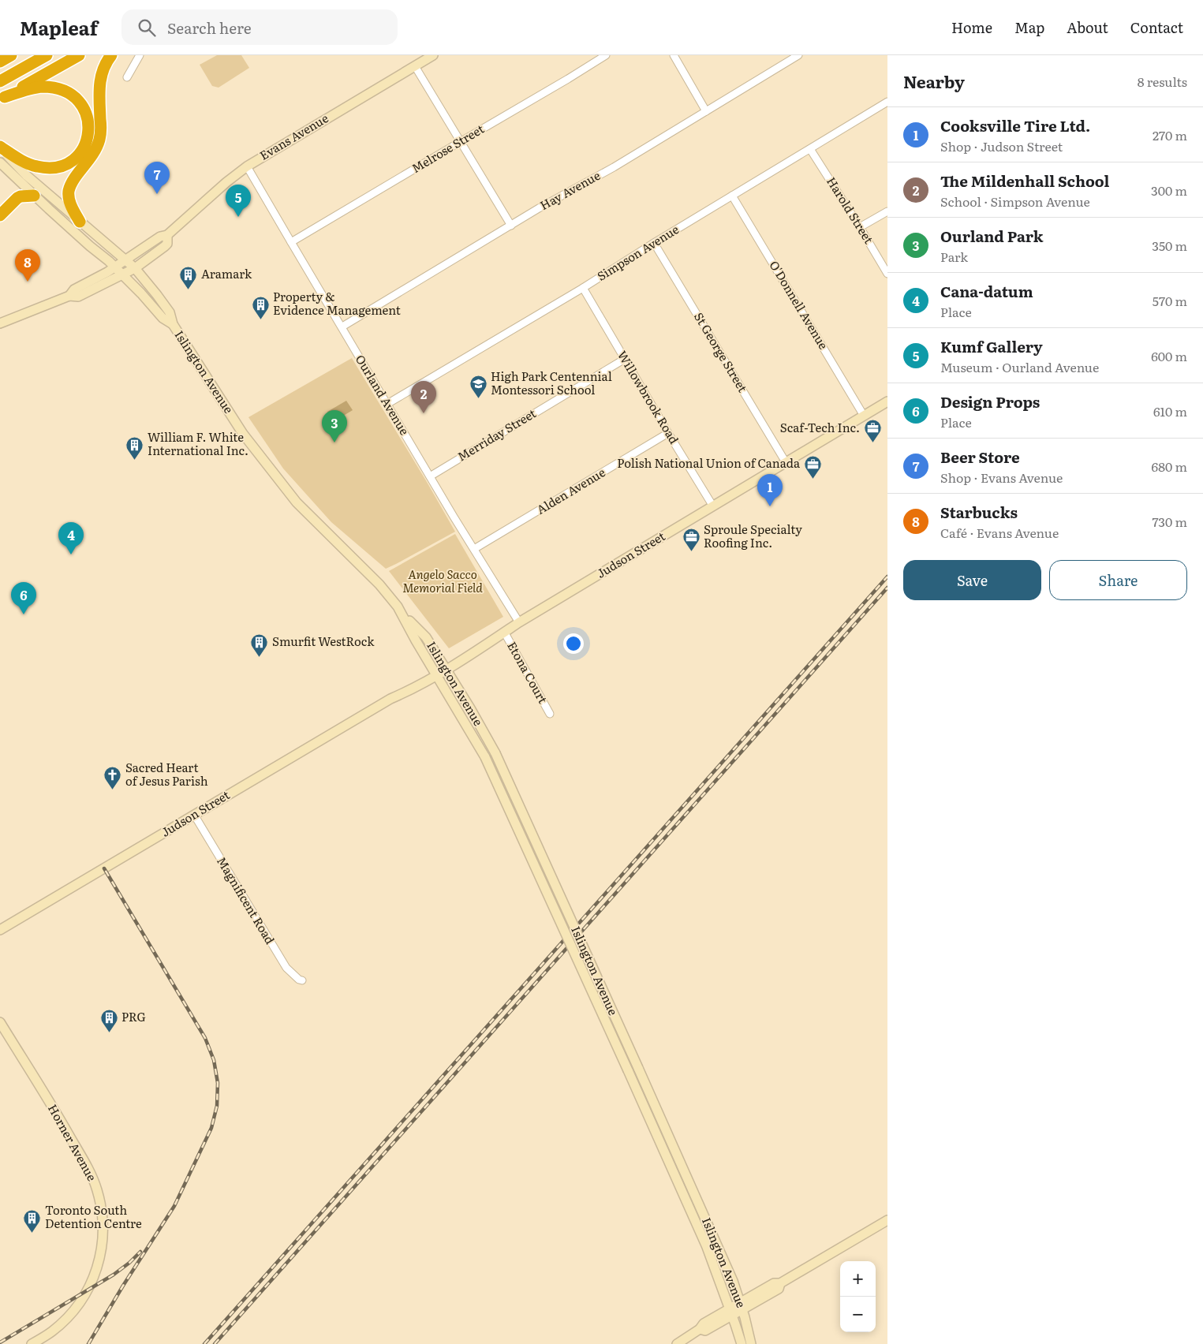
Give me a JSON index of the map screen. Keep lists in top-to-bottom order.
{
  "streets": {
    "main road": [
      "Evans Avenue",
      "Islington Avenue",
      "Judson Street",
      "Horner Avenue"
    ],
    "street": [
      "Melrose Street",
      "Hay Avenue",
      "Harold Street",
      "Simpson Avenue",
      "O'Donnell Avenue",
      "St George Street",
      "Ourland Avenue",
      "Willowbrook Road",
      "Merriday Street",
      "Alden Avenue",
      "Etona Court",
      "Magnificent Road"
    ]
  },
  "crossings": [
    ["Evans Avenue", "Islington Avenue"],
    ["Evans Avenue", "Ourland Avenue"],
    ["Melrose Street", "Ourland Avenue"],
    ["Hay Avenue", "Ourland Avenue"],
    ["Harold Street", "Simpson Avenue"],
    ["Simpson Avenue", "O'Donnell Avenue"],
    ["Simpson Avenue", "St George Street"],
    ["Simpson Avenue", "Ourland Avenue"],
    ["Simpson Avenue", "Willowbrook Road"],
    ["O'Donnell Avenue", "Judson Street"],
    ["St George Street", "Judson Street"],
    ["Islington Avenue", "Judson Street"],
    ["Ourland Avenue", "Merriday Street"],
    ["Ourland Avenue", "Alden Avenue"],
    ["Ourland Avenue", "Judson Street"],
    ["Willowbrook Road", "Merriday Street"],
    ["Willowbrook Road", "Alden Avenue"],
    ["Willowbrook Road", "Judson Street"],
    ["Judson Street", "Etona Court"],
    ["Judson Street", "Magnificent Road"]
  ],
  "parks": ["Angelo Sacco Memorial Field"],
  "places": {
    "building": [
      "Aramark",
      "Property & Evidence Management",
      "William F. White International Inc.",
      "Smurfit WestRock",
      "PRG",
      "Toronto South Detention Centre"
    ],
    "school or university": ["High Park Centennial Montessori School"],
    "office": ["Scaf-Tech Inc.", "Polish National Union of Canada", "Sproule Specialty Roofing Inc."],
    "church": ["Sacred Heart of Jesus Parish"]
  },
  "page": {
    "header": "Mapleaf",
    "search": "Search here",
    "nav": [
      "Home",
      "Map",
      "About",
      "Contact"
    ],
    "heading": ["Nearby", "8 results"],
    "list": [
      {
        "mark": "1",
        "name": "Cooksville Tire Ltd.",
        "note": "Shop · Judson Street",
        "value": "270 m"
      },
      {
        "mark": "2",
        "name": "The Mildenhall School",
        "note": "School · Simpson Avenue",
        "value": "300 m"
      },
      {
        "mark": "3",
        "name": "Ourland Park",
        "note": "Park",
        "value": "350 m"
      },
      {
        "mark": "4",
        "name": "Cana-datum",
        "note": "Place",
        "value": "570 m"
      },
      {
        "mark": "5",
        "name": "Kumf Gallery",
        "note": "Museum · Ourland Avenue",
        "value": "600 m"
      },
      {
        "mark": "6",
        "name": "Design Props",
        "note": "Place",
        "value": "610 m"
      },
      {
        "mark": "7",
        "name": "Beer Store",
        "note": "Shop · Evans Avenue",
        "value": "680 m"
      },
      {
        "mark": "8",
        "name": "Starbucks",
        "note": "Café · Evans Avenue",
        "value": "730 m"
      }
    ],
    "pins": [
      "7",
      "5",
      "8",
      "2",
      "3",
      "1",
      "4",
      "6"
    ],
    "buttons": ["Save", "Share"],
    "map_buttons": ["+", "−"]
  }
}
